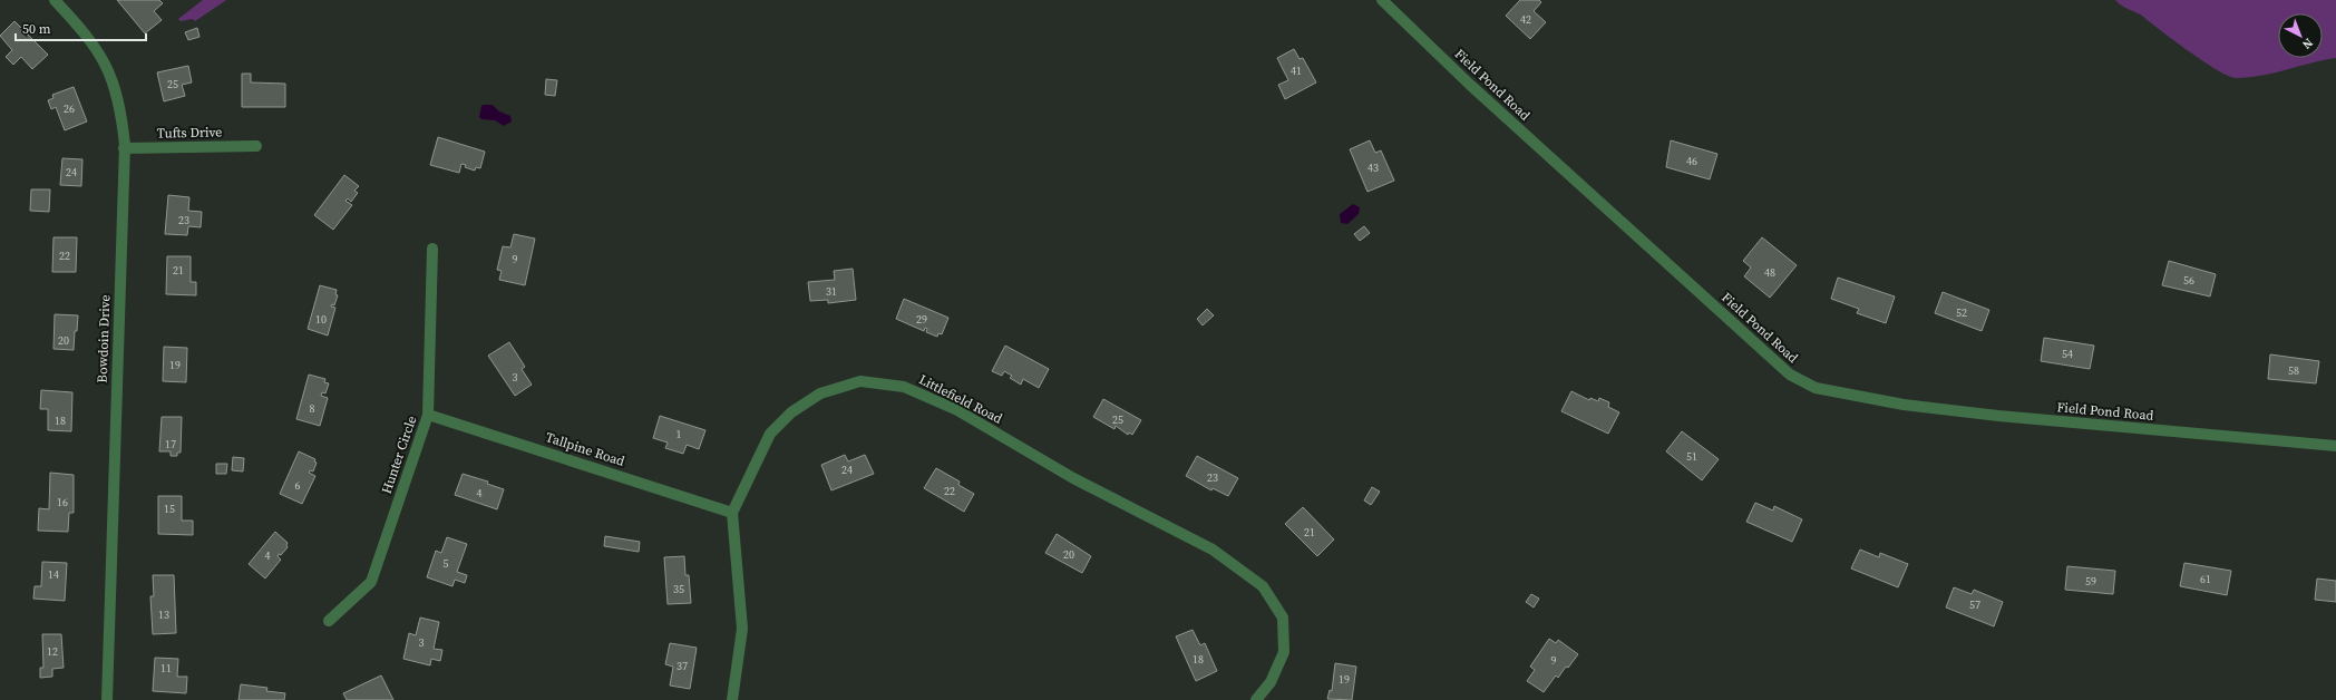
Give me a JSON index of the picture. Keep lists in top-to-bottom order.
{
  "streets": {
    "street": [
      "Field Pond Road",
      "Tufts Drive",
      "Bowdoin Drive",
      "Littlefield Road",
      "Tallpine Road",
      "Hunter Circle"
    ]
  },
  "crossings": [
    ["Tufts Drive", "Bowdoin Drive"],
    ["Littlefield Road", "Tallpine Road"],
    ["Tallpine Road", "Hunter Circle"]
  ],
  "house_numbers": [
    "42",
    "41",
    "25",
    "26",
    "46",
    "43",
    "24",
    "23",
    "22",
    "9",
    "21",
    "48",
    "56",
    "31",
    "52",
    "10",
    "29",
    "20",
    "54",
    "19",
    "58",
    "3",
    "8",
    "25",
    "18",
    "1",
    "17",
    "51",
    "24",
    "23",
    "6",
    "22",
    "4",
    "16",
    "15",
    "21",
    "20",
    "4",
    "5",
    "14",
    "61",
    "59",
    "35",
    "57",
    "13",
    "3",
    "12",
    "18",
    "9",
    "37",
    "11",
    "19"
  ],
  "scale_bar": "50 m",
  "north": "bottom right"
}
